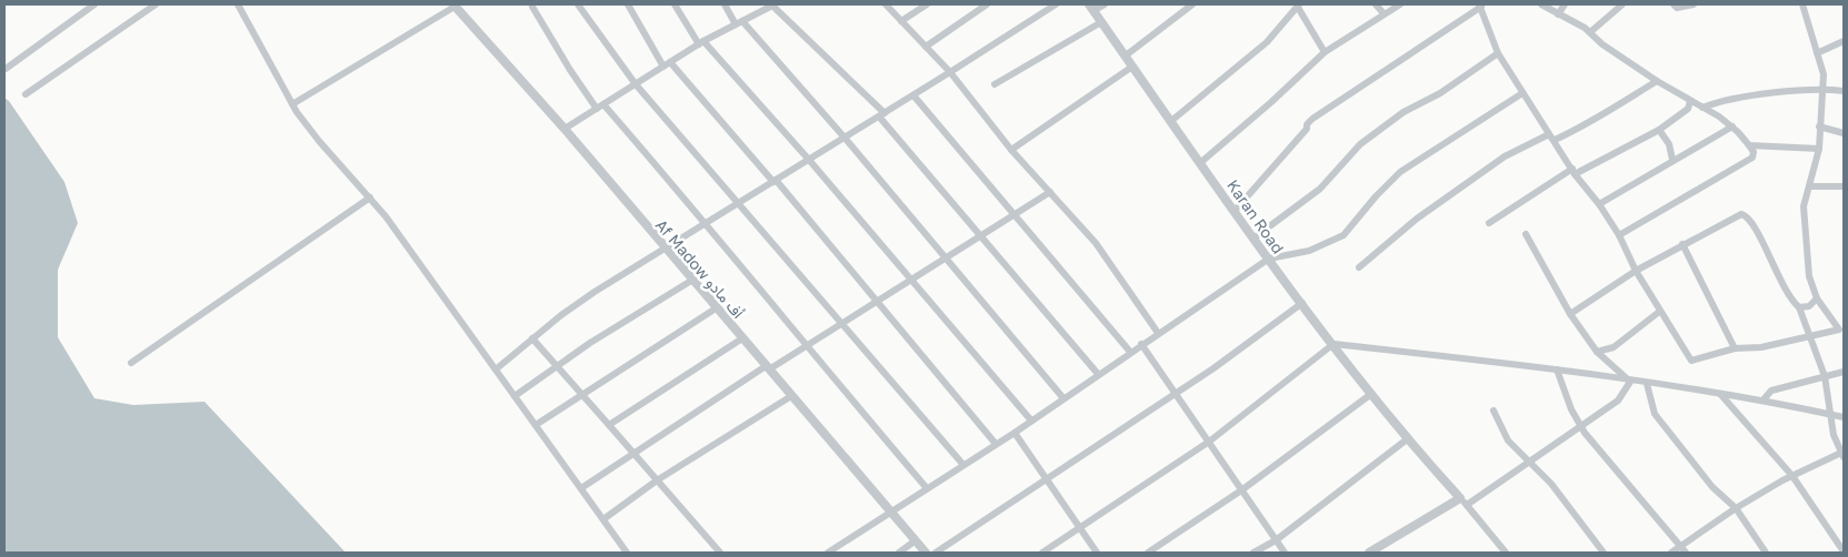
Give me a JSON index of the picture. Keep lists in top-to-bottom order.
{
  "streets": {
    "street": ["Karan Road", "Af Madow أف مادو"]
  }
}
